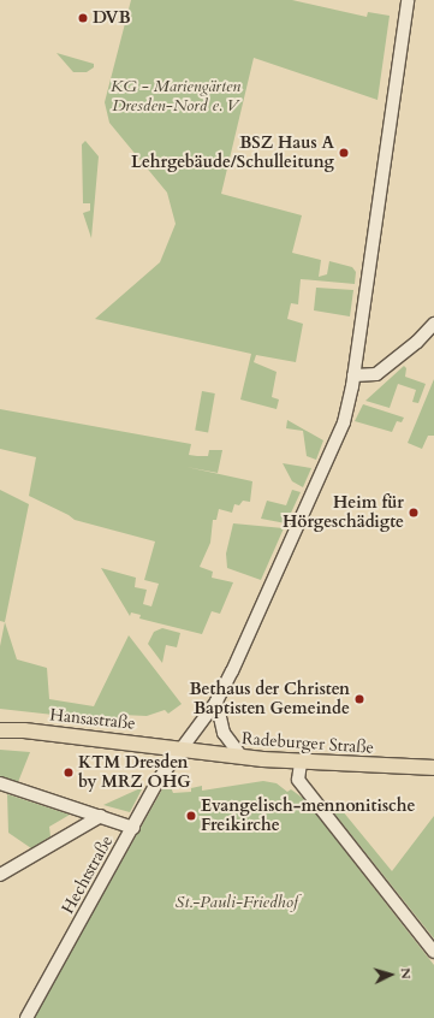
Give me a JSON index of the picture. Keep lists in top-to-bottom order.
{
  "streets": {
    "main road": ["Hansastraße", "Radeburger Straße"],
    "street": ["Hechtstraße"]
  },
  "crossings": [
    ["Hansastraße", "Radeburger Straße"],
    ["Hansastraße", "Hechtstraße"],
    ["Radeburger Straße", "Hechtstraße"]
  ],
  "parks": ["KG - Mariengärten Dresden-Nord e. V", "St.-Pauli-Friedhof"],
  "places": [
    "DVB",
    "BSZ Haus A Lehrgebäude/Schulleitung",
    "Heim für Hörgeschädigte",
    "Bethaus der Christen Baptisten Gemeinde",
    "KTM Dresden by MRZ OHG",
    "Evangelisch-mennonitische Freikirche"
  ],
  "north": "right"
}
